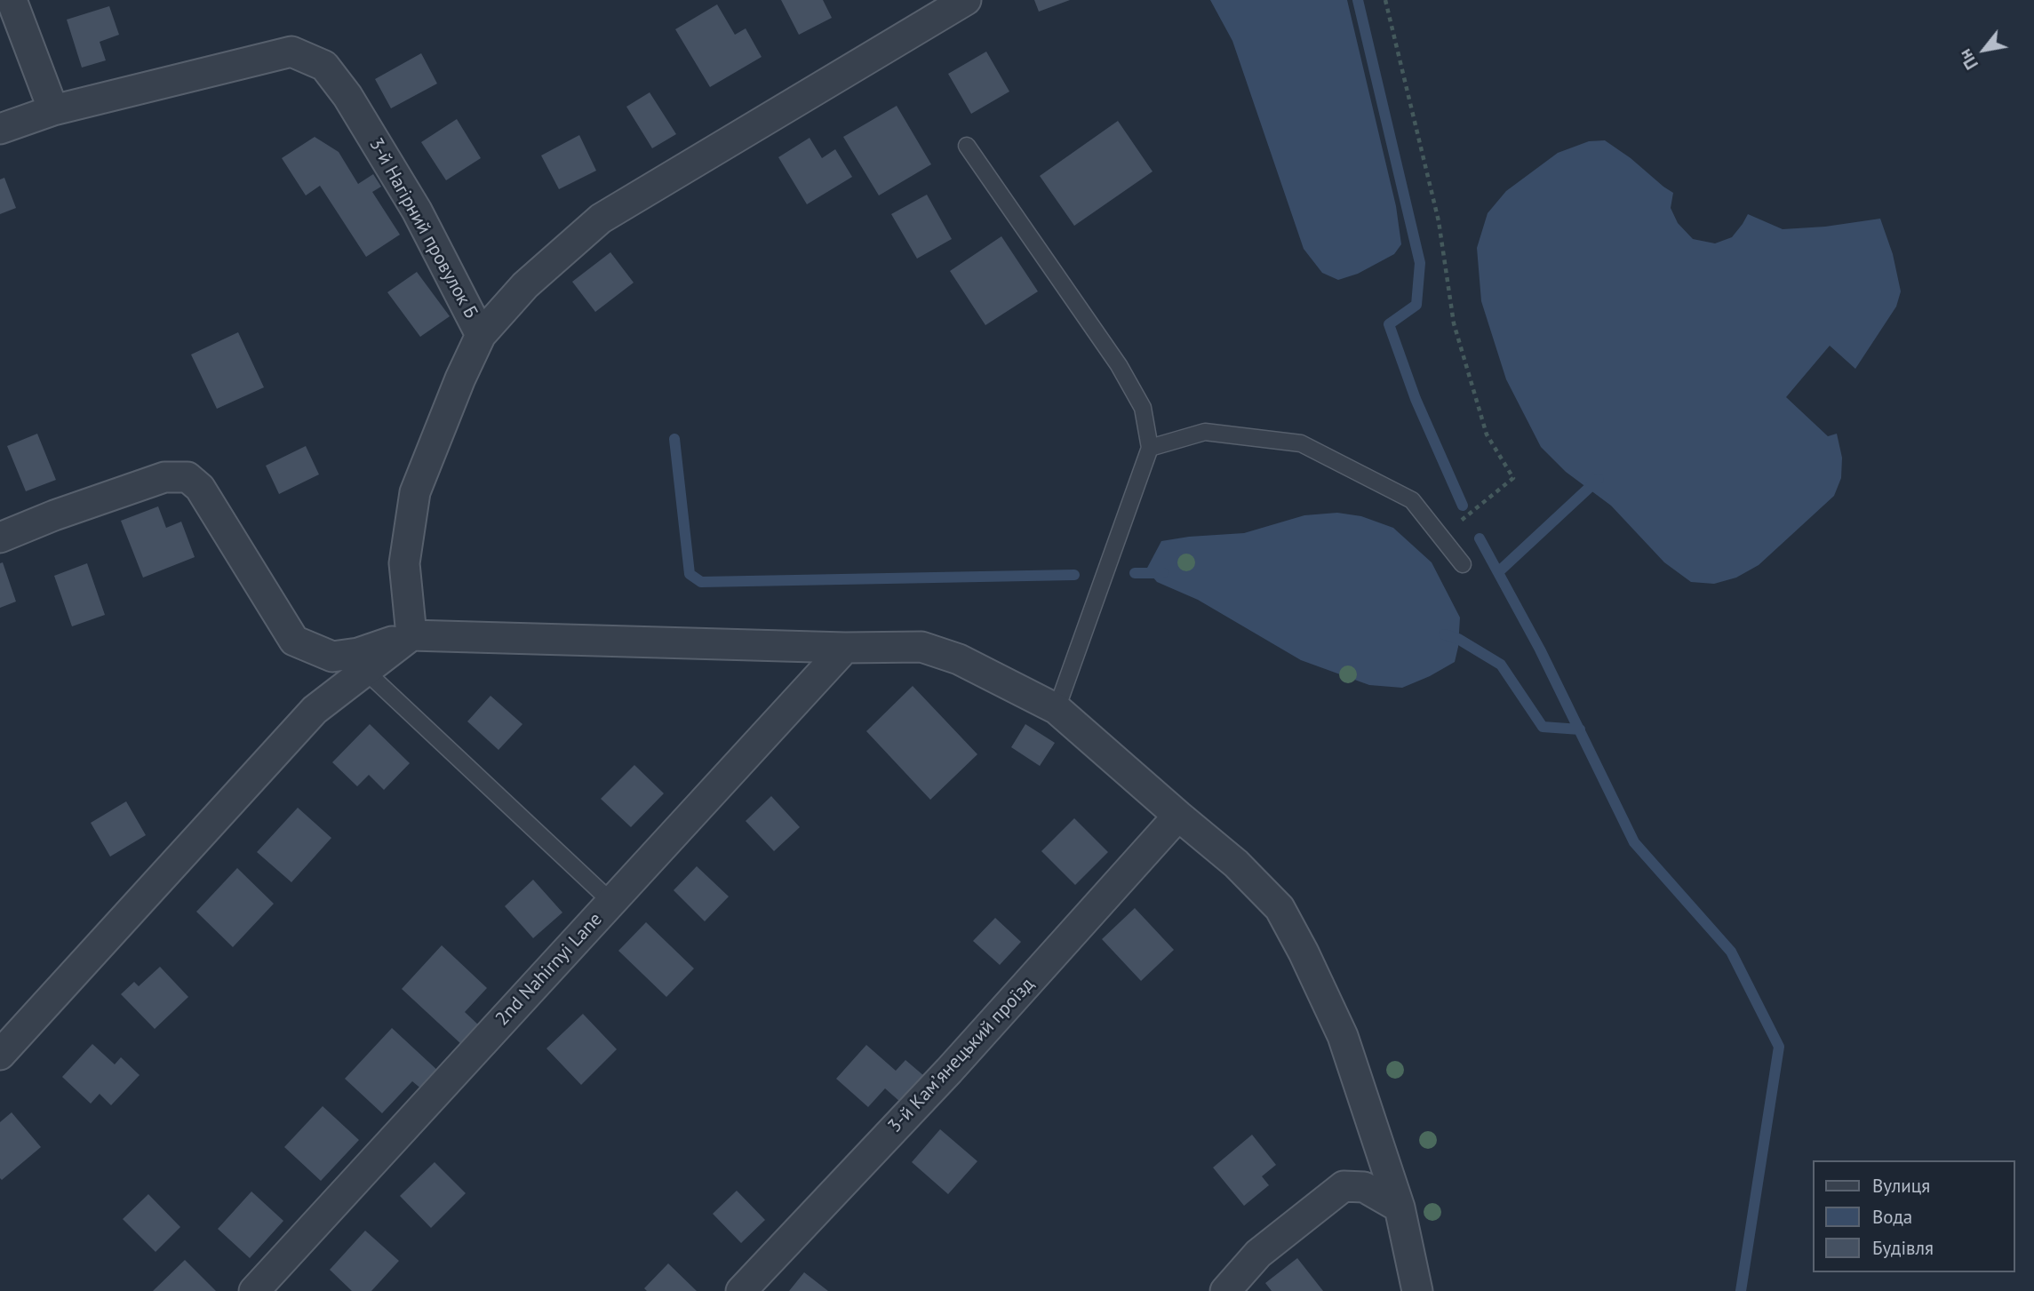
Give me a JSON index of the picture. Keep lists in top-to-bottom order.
{
  "streets": {
    "street": ["3-й Нагірний провулок Б", "2nd Nahirnyi Lane", "3-й Камʼянецький проїзд"]
  },
  "legend": ["Вулиця", "Вода", "Будівля"],
  "north": "bottom left"
}
